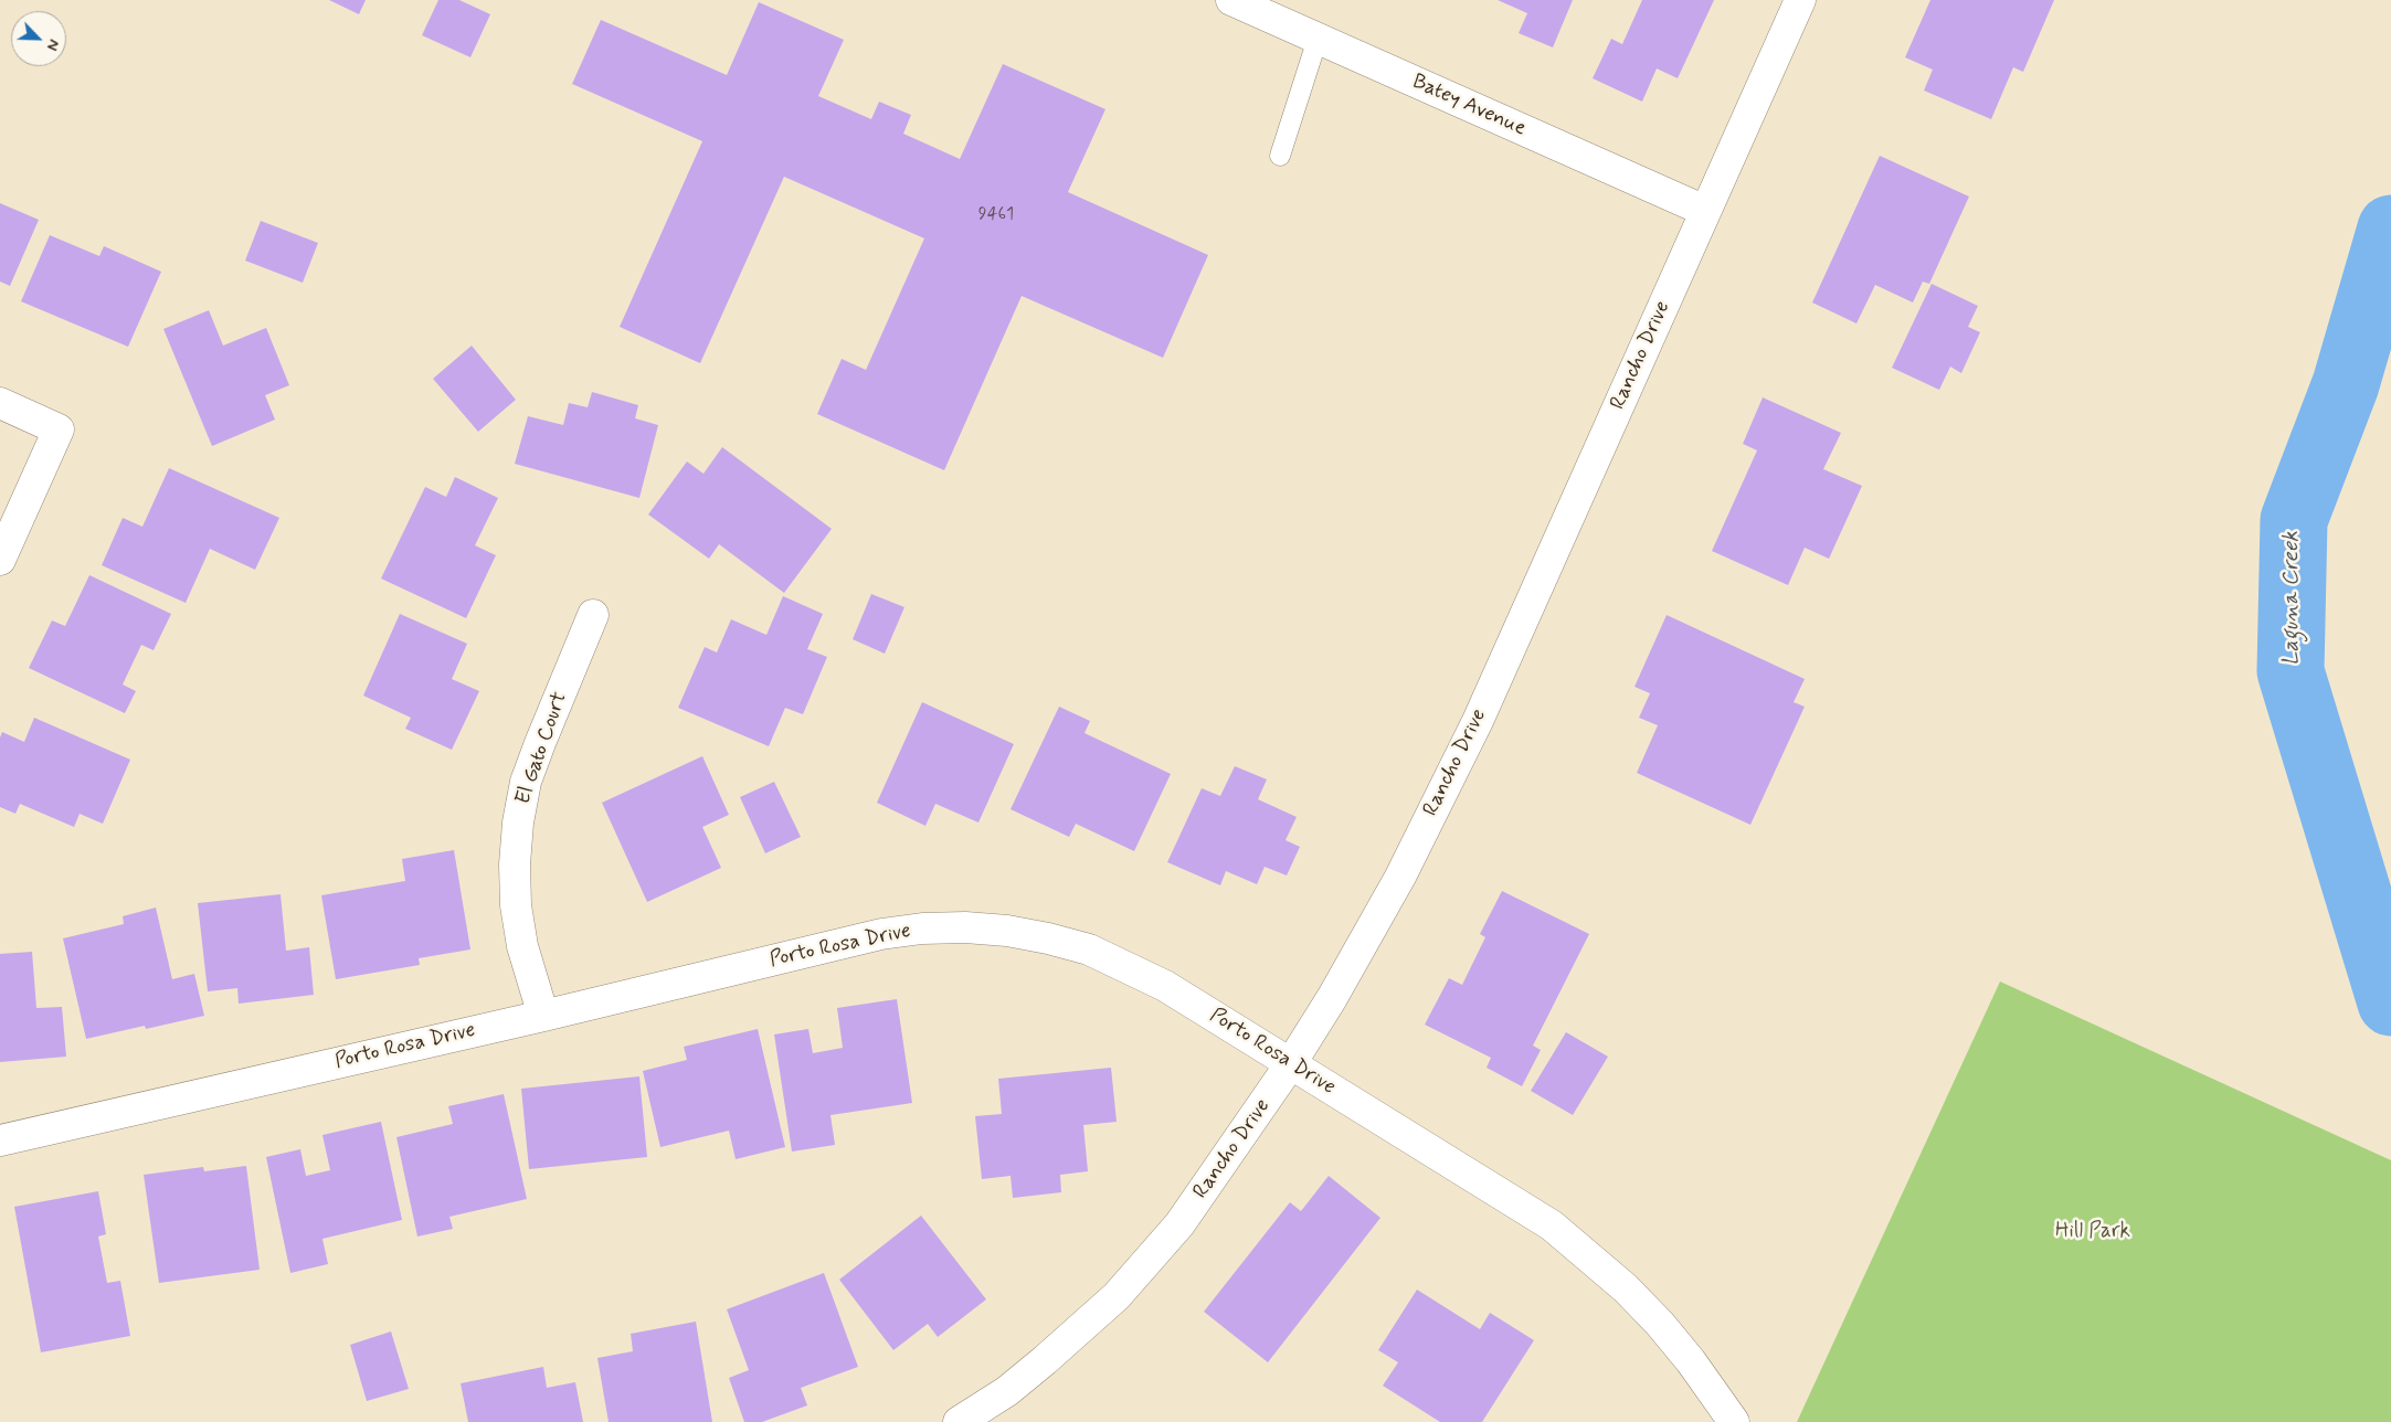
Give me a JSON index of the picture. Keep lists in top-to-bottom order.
{
  "streets": {
    "street": [
      "Batey Avenue",
      "Rancho Drive",
      "El Gato Court",
      "Porto Rosa Drive"
    ]
  },
  "crossings": [
    ["Batey Avenue", "Rancho Drive"],
    ["Rancho Drive", "Porto Rosa Drive"],
    ["El Gato Court", "Porto Rosa Drive"]
  ],
  "water": ["Laguna Creek"],
  "parks": ["Hill Park"],
  "house_numbers": ["9461"],
  "north": "bottom right"
}
